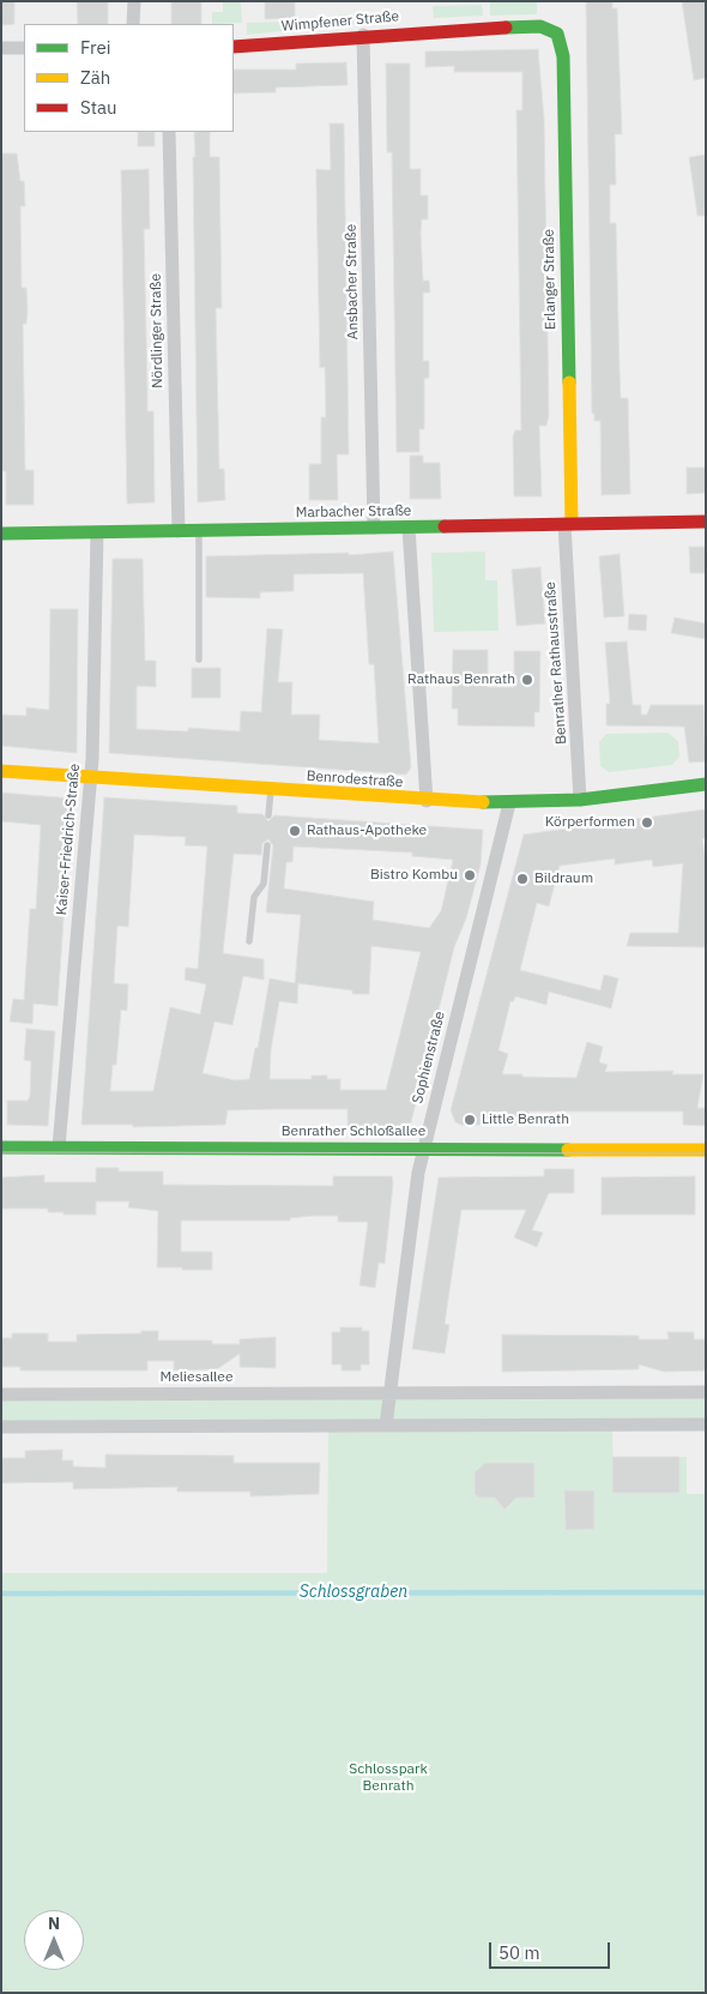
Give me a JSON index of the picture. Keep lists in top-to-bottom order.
{
  "streets": {
    "street": [
      "Wimpfener Straße",
      "Erlanger Straße",
      "Ansbacher Straße",
      "Nördlinger Straße",
      "Marbacher Straße",
      "Benrather Rathausstraße",
      "Benrodestraße",
      "Kaiser-Friedrich-Straße",
      "Sophienstraße",
      "Benrather Schloßallee",
      "Meliesallee"
    ]
  },
  "crossings": [
    ["Wimpfener Straße", "Erlanger Straße"],
    ["Wimpfener Straße", "Ansbacher Straße"],
    ["Erlanger Straße", "Marbacher Straße"],
    ["Erlanger Straße", "Benrather Rathausstraße"],
    ["Ansbacher Straße", "Marbacher Straße"],
    ["Nördlinger Straße", "Marbacher Straße"],
    ["Marbacher Straße", "Benrather Rathausstraße"],
    ["Marbacher Straße", "Kaiser-Friedrich-Straße"],
    ["Benrather Rathausstraße", "Benrodestraße"],
    ["Benrodestraße", "Kaiser-Friedrich-Straße"],
    ["Benrodestraße", "Sophienstraße"],
    ["Kaiser-Friedrich-Straße", "Benrather Schloßallee"],
    ["Sophienstraße", "Benrather Schloßallee"],
    ["Sophienstraße", "Meliesallee"]
  ],
  "water": ["Schlossgraben"],
  "parks": ["Schlosspark Benrath"],
  "places": [
    "Rathaus Benrath",
    "Körperformen",
    "Rathaus-Apotheke",
    "Bistro Kombu",
    "Bildraum",
    "Little Benrath"
  ],
  "legend": ["Frei", "Zäh", "Stau"],
  "scale_bar": "50 m",
  "north": "top"
}
